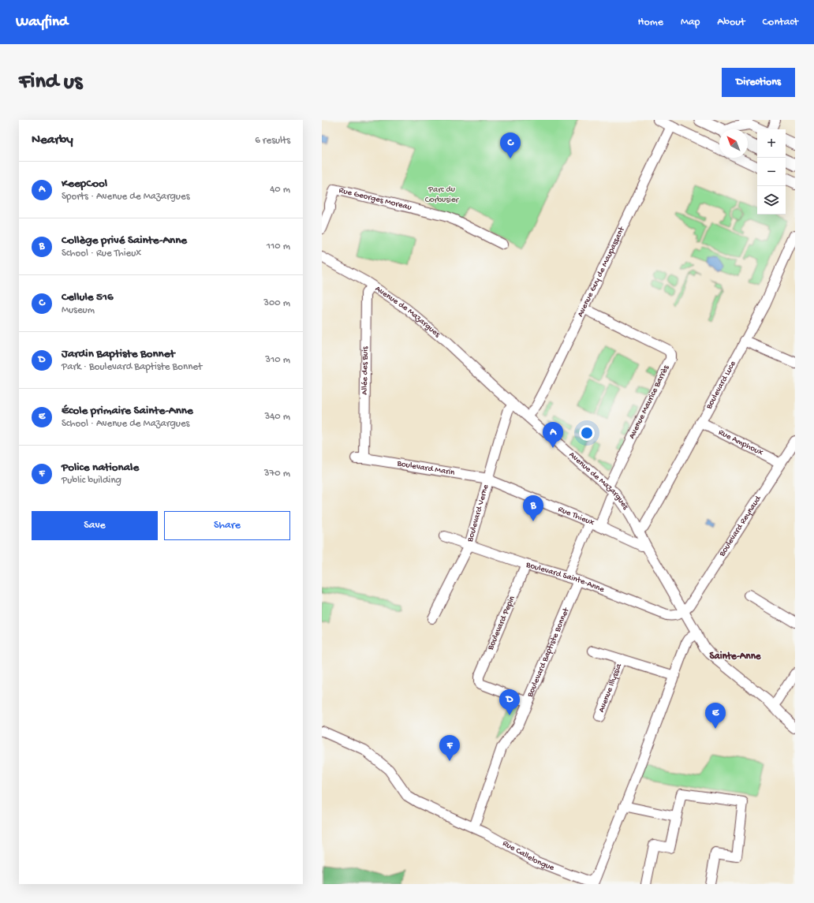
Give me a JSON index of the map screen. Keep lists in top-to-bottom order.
{
  "streets": {
    "street": [
      "Rue Georges Moreau",
      "Avenue Guy de Maupassant",
      "Avenue de Mazargues",
      "Allée des Buis",
      "Boulevard Luce",
      "Avenue Maurice Barrès",
      "Rue Amphoux",
      "Boulevard Marin",
      "Boulevard Verne",
      "Rue Thieux",
      "Boulevard Reynaud",
      "Boulevard Sainte-Anne",
      "Boulevard Pepin",
      "Boulevard Baptiste Bonnet",
      "Avenue Illyssia",
      "Rue Callelongue"
    ]
  },
  "crossings": [
    ["Avenue Guy de Maupassant", "Avenue de Mazargues"],
    ["Avenue Guy de Maupassant", "Avenue Maurice Barrès"],
    ["Avenue de Mazargues", "Allée des Buis"],
    ["Avenue de Mazargues", "Boulevard Luce"],
    ["Avenue de Mazargues", "Avenue Maurice Barrès"],
    ["Avenue de Mazargues", "Boulevard Verne"],
    ["Avenue de Mazargues", "Rue Thieux"],
    ["Avenue de Mazargues", "Boulevard Reynaud"],
    ["Avenue de Mazargues", "Boulevard Sainte-Anne"],
    ["Avenue de Mazargues", "Rue Callelongue"],
    ["Allée des Buis", "Boulevard Marin"],
    ["Boulevard Luce", "Rue Amphoux"],
    ["Rue Amphoux", "Boulevard Reynaud"],
    ["Boulevard Marin", "Boulevard Verne"],
    ["Boulevard Marin", "Rue Thieux"],
    ["Boulevard Verne", "Rue Thieux"],
    ["Boulevard Verne", "Boulevard Sainte-Anne"],
    ["Boulevard Reynaud", "Boulevard Sainte-Anne"],
    ["Boulevard Sainte-Anne", "Boulevard Pepin"],
    ["Boulevard Sainte-Anne", "Boulevard Baptiste Bonnet"],
    ["Boulevard Pepin", "Boulevard Baptiste Bonnet"],
    ["Boulevard Baptiste Bonnet", "Rue Callelongue"],
    ["Avenue Illyssia", "Rue Callelongue"]
  ],
  "districts": ["Sainte-Anne"],
  "parks": ["Parc du Corbusier"],
  "north": "top left",
  "page": {
    "header": "Wayfind",
    "nav": [
      "Home",
      "Map",
      "About",
      "Contact"
    ],
    "buttons": [
      "Directions",
      ["Save", "Share"]
    ],
    "title": "Find us",
    "heading": ["Nearby", "6 results"],
    "map_buttons": ["+", "−"],
    "pins": [
      "C",
      "A",
      "B",
      "D",
      "E",
      "F"
    ],
    "list": [
      {
        "mark": "A",
        "name": "KeepCool",
        "note": "Sports · Avenue de Mazargues",
        "value": "40 m"
      },
      {
        "mark": "B",
        "name": "Collège privé Sainte-Anne",
        "note": "School · Rue Thieux",
        "value": "110 m"
      },
      {
        "mark": "C",
        "name": "Cellule 516",
        "note": "Museum",
        "value": "300 m"
      },
      {
        "mark": "D",
        "name": "Jardin Baptiste Bonnet",
        "note": "Park · Boulevard Baptiste Bonnet",
        "value": "310 m"
      },
      {
        "mark": "E",
        "name": "École primaire Sainte-Anne",
        "note": "School · Avenue de Mazargues",
        "value": "340 m"
      },
      {
        "mark": "F",
        "name": "Police nationale",
        "note": "Public building",
        "value": "370 m"
      }
    ]
  }
}
